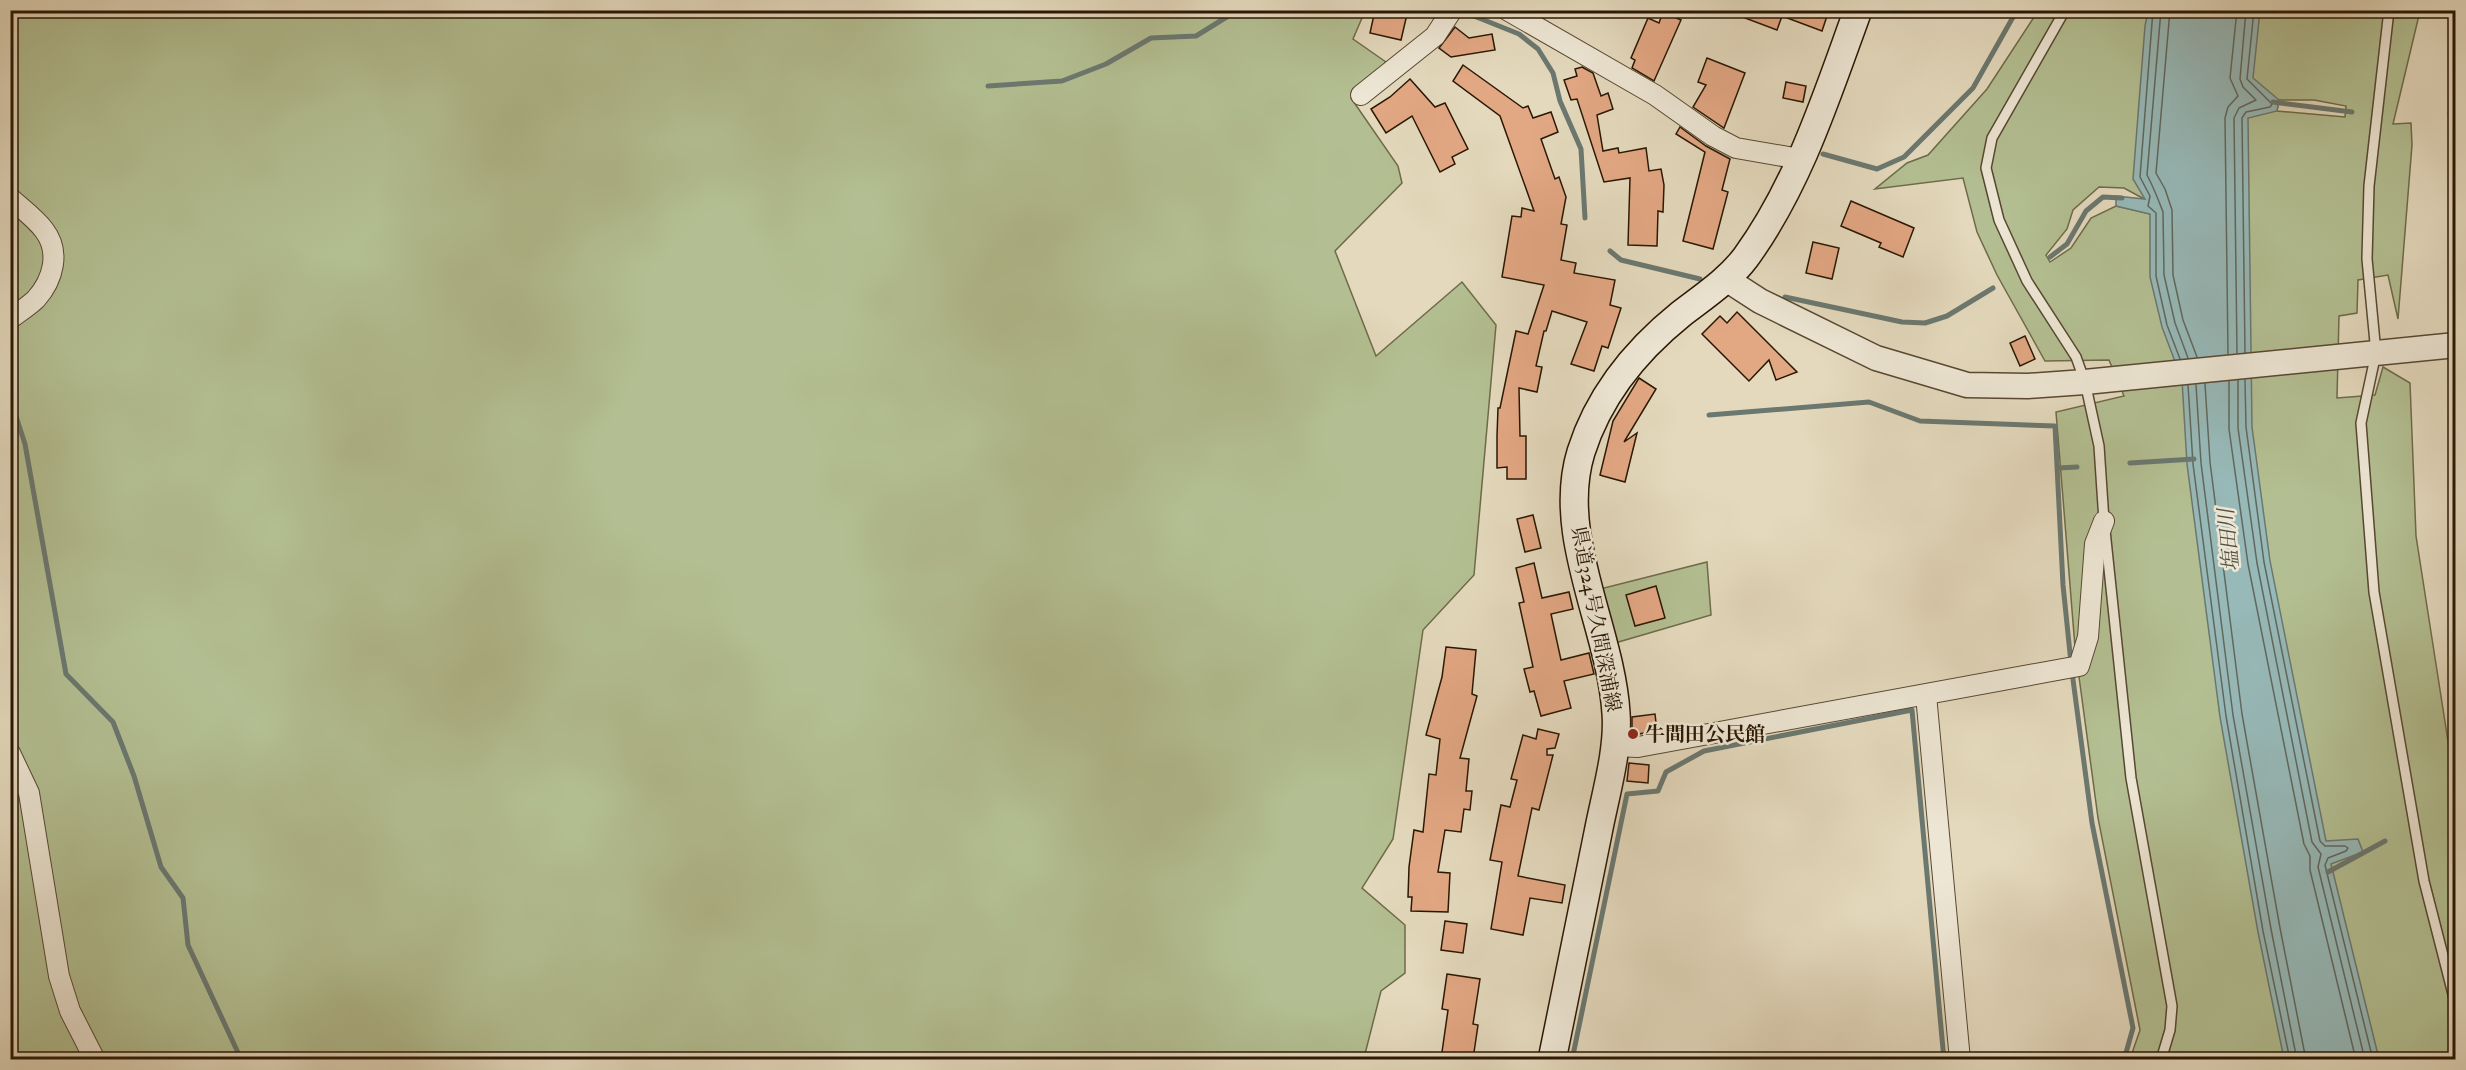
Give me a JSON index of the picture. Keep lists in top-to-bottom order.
{
  "streets": {
    "main road": ["県道324号久間深浦線"]
  },
  "water": ["塩田川"],
  "places": ["牛間田公民館"]
}
